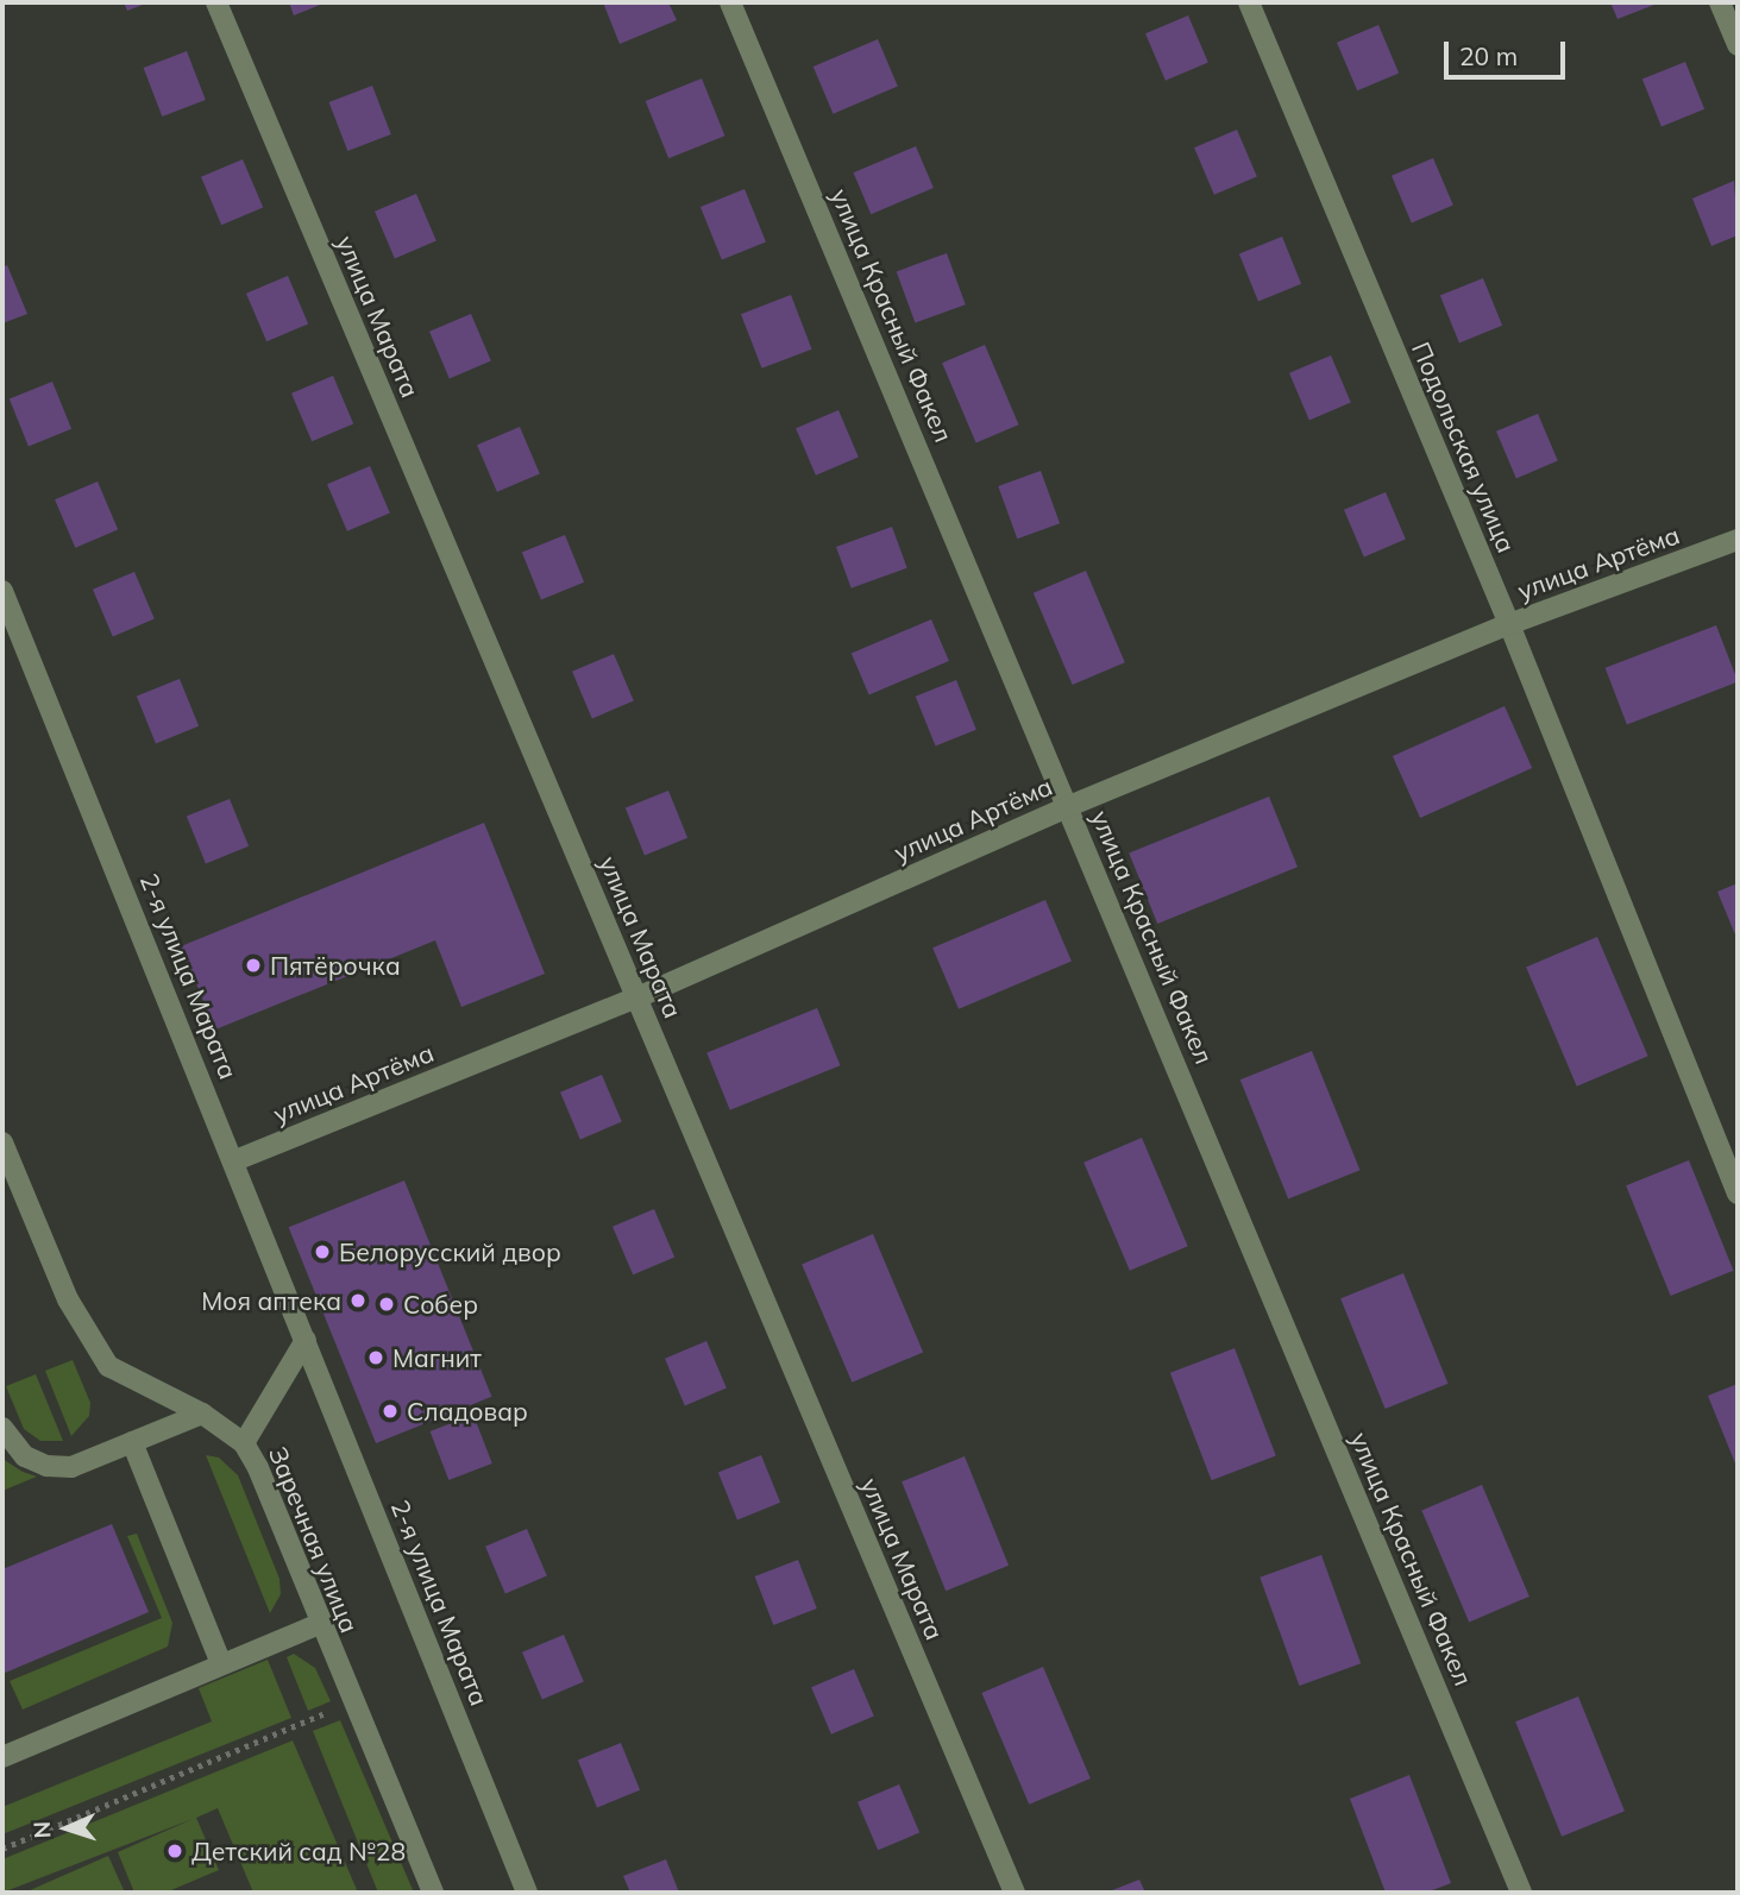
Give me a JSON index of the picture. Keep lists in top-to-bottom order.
{
  "streets": {
    "street": [
      "улица Красный Факел",
      "улица Марата",
      "Подольская улица",
      "улица Артёма",
      "2-я улица Марата",
      "Заречная улица"
    ]
  },
  "crossings": [
    ["улица Красный Факел", "улица Артёма"],
    ["улица Марата", "улица Артёма"],
    ["Подольская улица", "улица Артёма"],
    ["улица Артёма", "2-я улица Марата"]
  ],
  "places": [
    "Пятёрочка",
    "Белорусский двор",
    "Моя аптека",
    "Собер",
    "Магнит",
    "Сладовар",
    "Детский сад №28"
  ],
  "scale_bar": "20 m",
  "north": "left"
}
